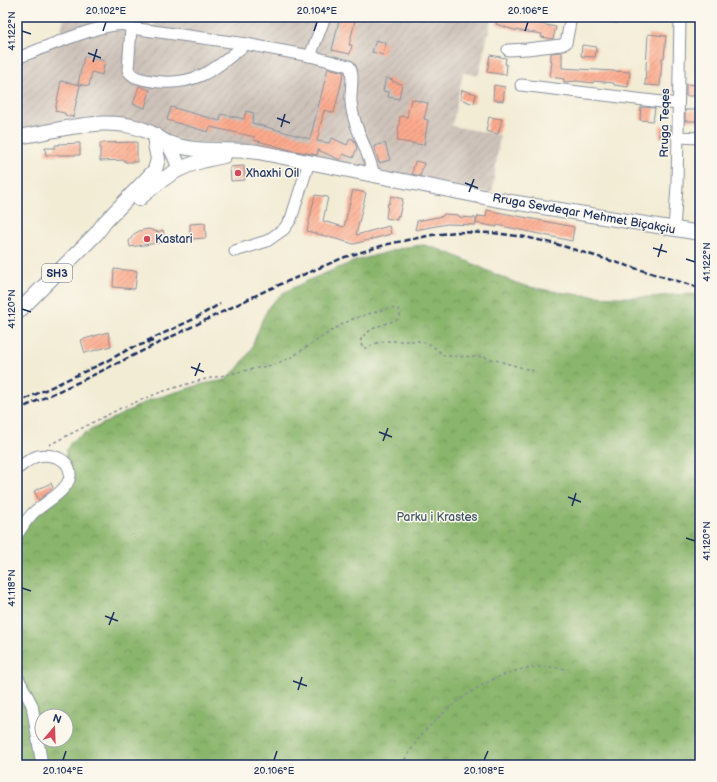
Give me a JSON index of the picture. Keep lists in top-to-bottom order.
{
  "streets": {
    "main road": ["Rruga Sevdeqar Mehmet Biçakçiu", "SH3"],
    "street": ["Rruga Teqes"]
  },
  "crossings": [
    ["Rruga Teqes", "Rruga Sevdeqar Mehmet Biçakçiu"],
    ["Rruga Sevdeqar Mehmet Biçakçiu", "SH3"]
  ],
  "parks": ["Parku i Krastes"],
  "places": ["Xhaxhi Oil", "Kastari"],
  "north": "top",
  "coordinates": [
    "20.102°E",
    "20.104°E",
    "20.106°E",
    "41.122°N",
    "41.120°N",
    "41.118°N",
    "20.108°E"
  ]
}
